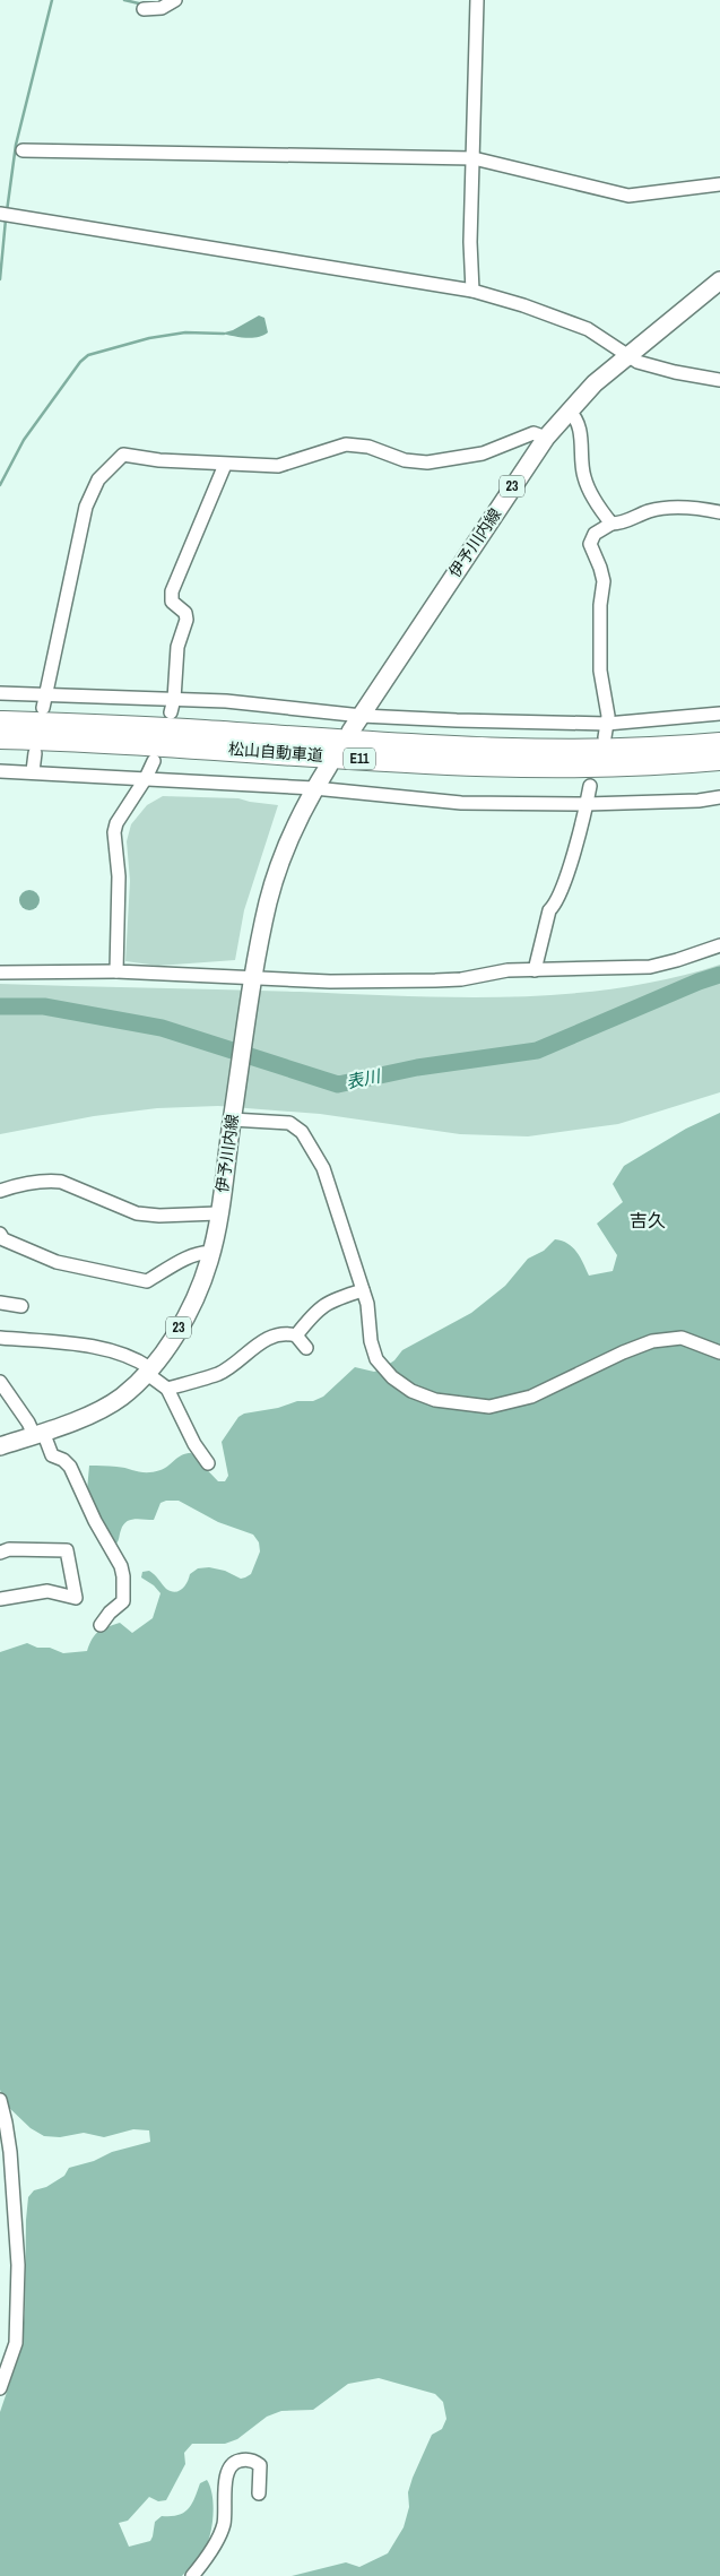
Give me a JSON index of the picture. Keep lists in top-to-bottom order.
{
  "streets": {
    "highway": ["松山自動車道", "E11"],
    "main road": ["23", "伊予川内線"]
  },
  "districts": ["吉久"],
  "water": ["表川"]
}
